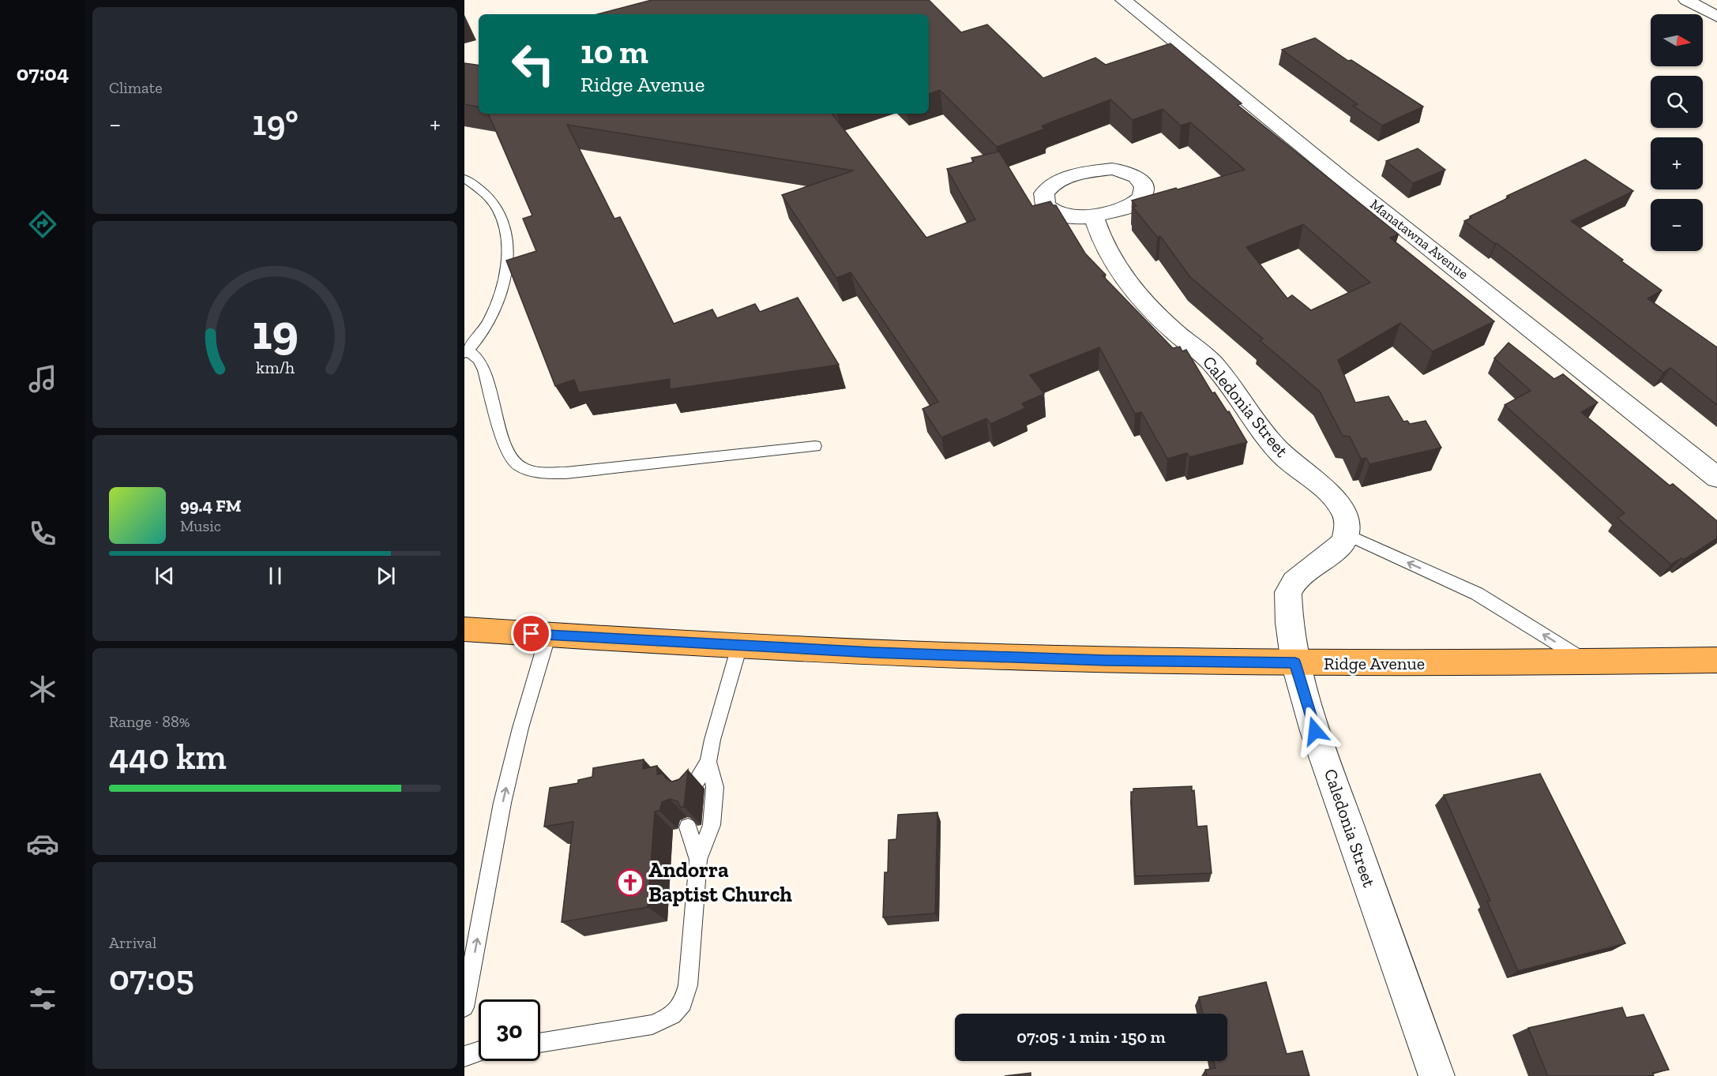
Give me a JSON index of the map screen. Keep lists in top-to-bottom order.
{
  "streets": {
    "main road": ["Ridge Avenue"],
    "street": ["Manatawna Avenue", "Caledonia Street"]
  },
  "crossings": [
    ["Caledonia Street", "Ridge Avenue"]
  ],
  "places": {
    "church": ["Andorra Baptist Church"]
  },
  "north": "right",
  "page": {
    "tabs": "07:04",
    "tile": [
      "Climate",
      ["Range · 88%", "440 km"],
      ["Arrival", "07:05"]
    ],
    "map_buttons": ["+", "−"],
    "turn": ["10 m", "Ridge Avenue"],
    "heat": ["−", "19°", "+"],
    "song": ["99.4 FM", "Music"],
    "limit": "30",
    "trip": "07:05 · 1 min · 150 m",
    "gauge": ["19", "km/h"]
  }
}
